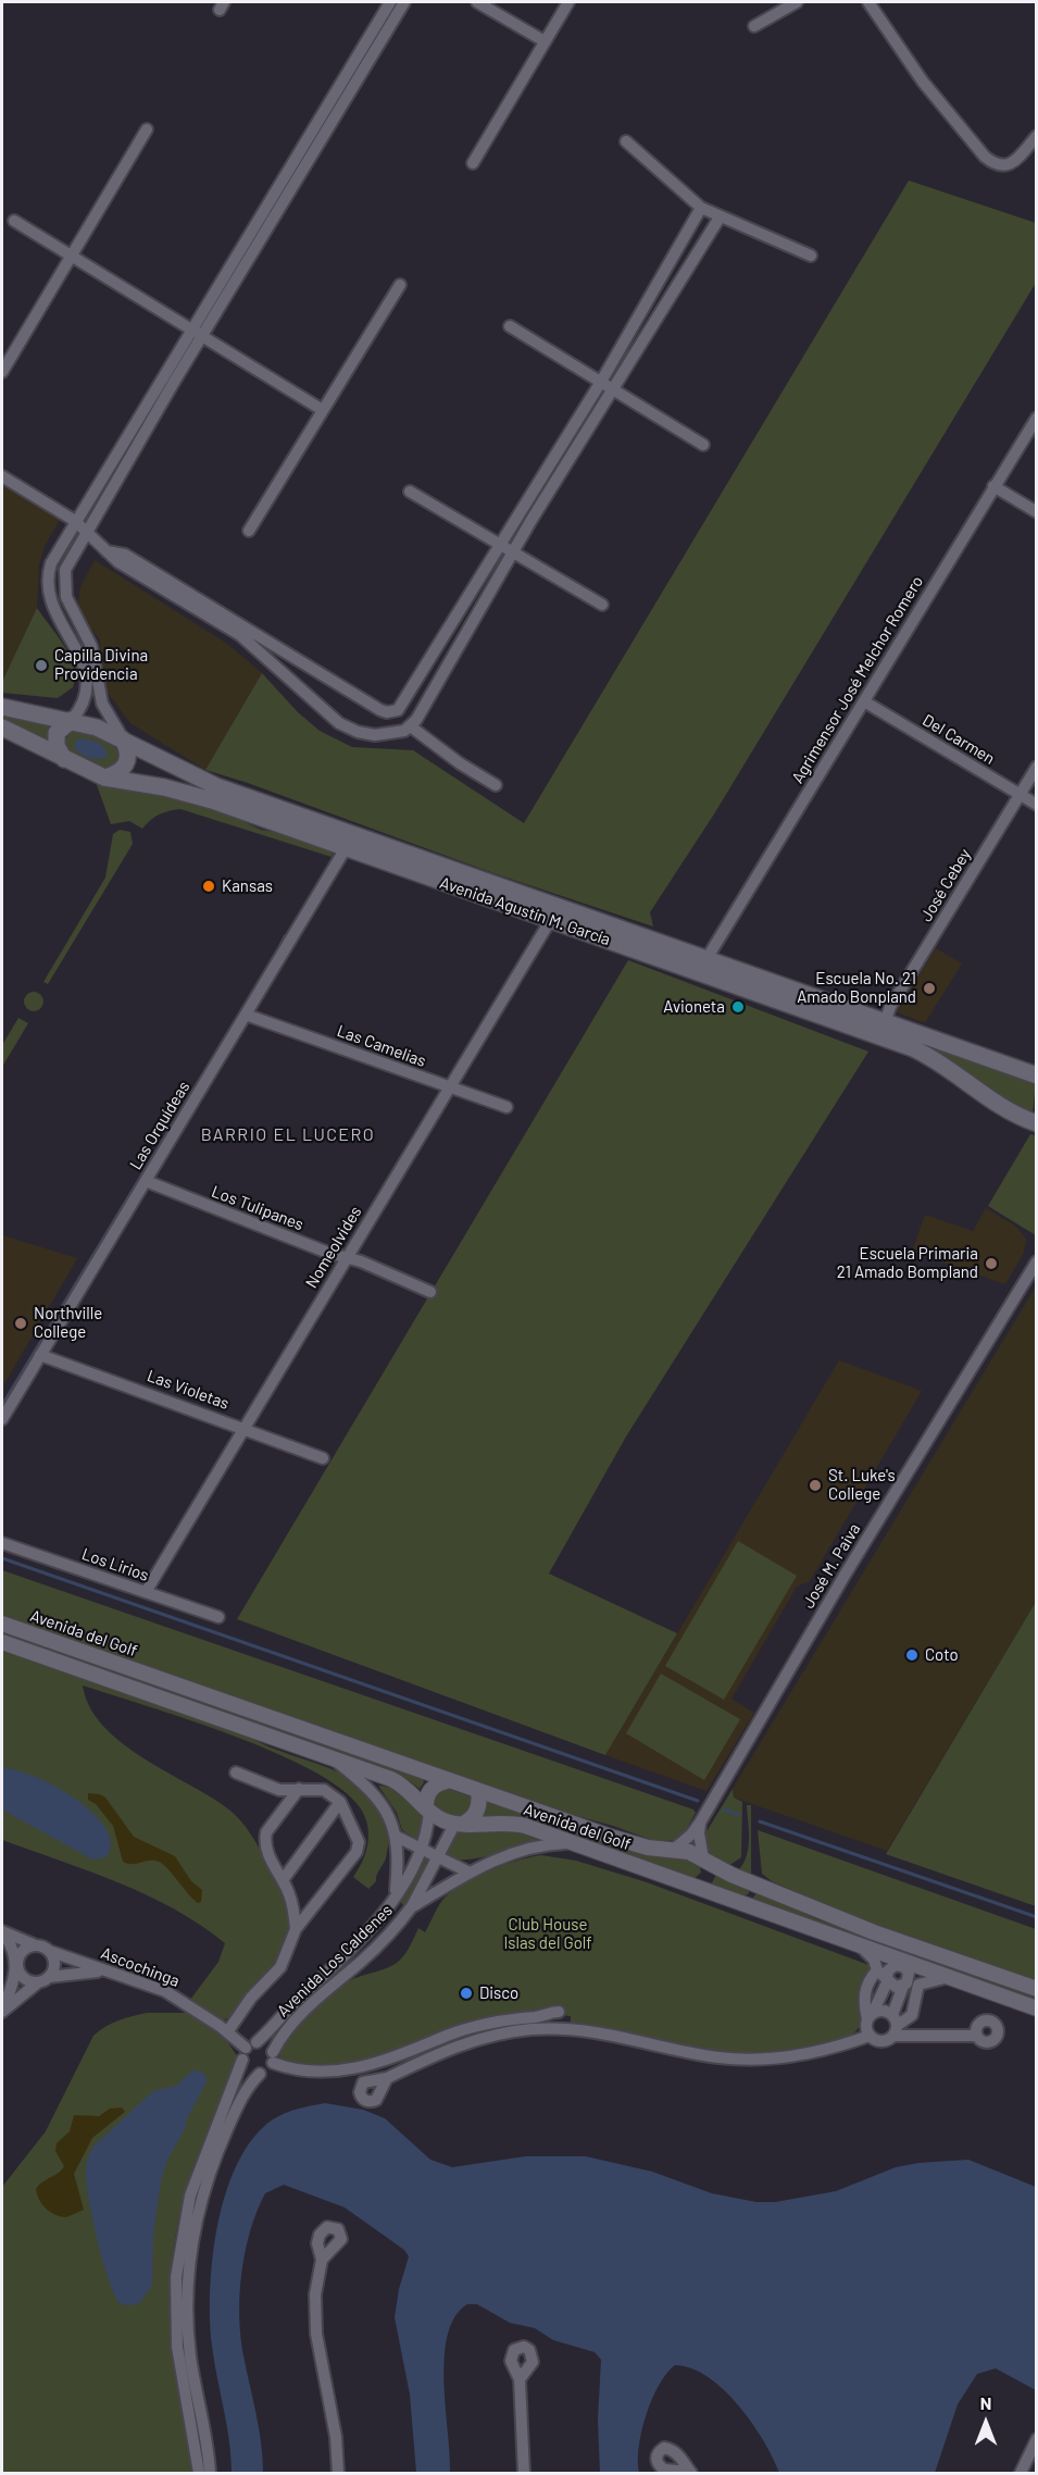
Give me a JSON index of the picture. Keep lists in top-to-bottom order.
{
  "streets": {
    "main road": ["Avenida Agustín M. García"],
    "street": [
      "Agrimensor José Melchor Romero",
      "Del Carmen",
      "José Cebey",
      "Las Camelias",
      "Las Orquídeas",
      "Los Tulipanes",
      "Nomeolvides",
      "Las Violetas",
      "Los Lirios",
      "José M. Paiva",
      "Avenida del Golf",
      "Avenida Los Caldenes",
      "Ascochinga"
    ]
  },
  "crossings": [
    ["Agrimensor José Melchor Romero", "Del Carmen"],
    ["Agrimensor José Melchor Romero", "Avenida Agustín M. García"],
    ["Del Carmen", "José Cebey"],
    ["José Cebey", "Avenida Agustín M. García"],
    ["Avenida Agustín M. García", "Las Orquídeas"],
    ["Avenida Agustín M. García", "Nomeolvides"],
    ["Las Camelias", "Las Orquídeas"],
    ["Las Camelias", "Nomeolvides"],
    ["Las Orquídeas", "Los Tulipanes"],
    ["Las Orquídeas", "Las Violetas"],
    ["Los Tulipanes", "Nomeolvides"],
    ["Nomeolvides", "Las Violetas"],
    ["Nomeolvides", "Los Lirios"],
    ["José M. Paiva", "Avenida del Golf"],
    ["Avenida del Golf", "Avenida Los Caldenes"],
    ["Avenida Los Caldenes", "Ascochinga"]
  ],
  "districts": ["BARRIO EL LUCERO"],
  "parks": ["Club House Islas del Golf"],
  "places": [
    "Capilla Divina Providencia",
    "Kansas",
    "Escuela No. 21 Amado Bonpland",
    "Avioneta",
    "Escuela Primaria 21 Amado Bompland",
    "Northville College",
    "St. Luke's College",
    "Coto",
    "Disco"
  ],
  "north": "top"
}
